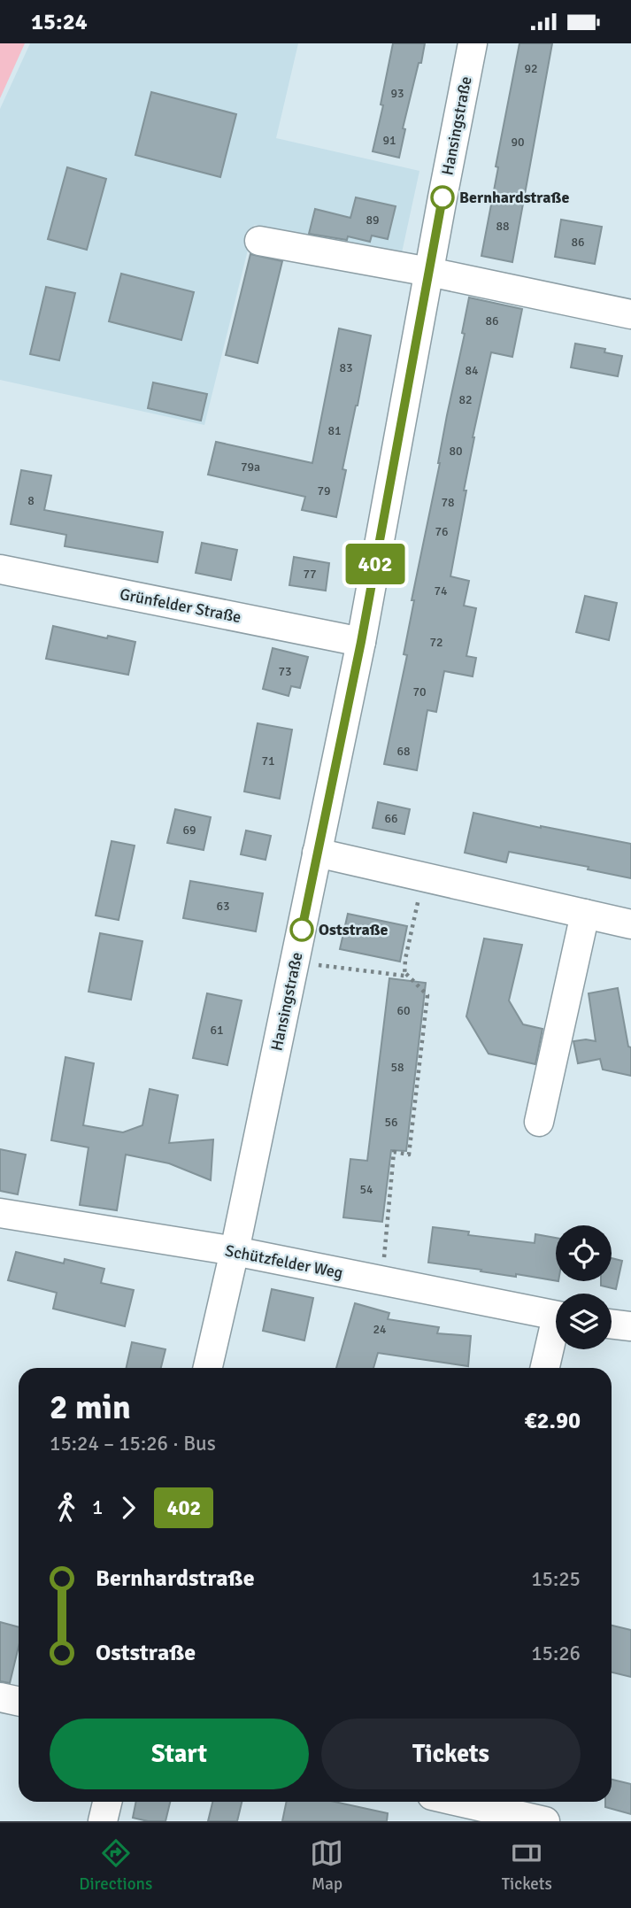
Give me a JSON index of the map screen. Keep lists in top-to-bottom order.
{
  "streets": {
    "street": ["Hansingstraße", "Grünfelder Straße", "Schützfelder Weg"]
  },
  "crossings": [
    ["Hansingstraße", "Grünfelder Straße"],
    ["Hansingstraße", "Schützfelder Weg"]
  ],
  "places": ["Bernhardstraße", "Oststraße"],
  "lines": ["bus line 402"],
  "house_numbers": [
    "92",
    "93",
    "91",
    "90",
    "89",
    "88",
    "86",
    "86",
    "83",
    "84",
    "82",
    "81",
    "80",
    "79a",
    "79",
    "8",
    "78",
    "76",
    "77",
    "74",
    "72",
    "73",
    "70",
    "68",
    "71",
    "66",
    "69",
    "63",
    "60",
    "61",
    "58",
    "56",
    "54",
    "24"
  ],
  "page": {
    "status": "15:24",
    "on_map": "402",
    "heading": ["2 min", "15:24 – 15:26 · Bus", "€2.90"],
    "legs": ["1", "402"],
    "list": [
      {
        "name": "Bernhardstraße",
        "value": "15:25"
      },
      {
        "name": "Oststraße",
        "value": "15:26"
      }
    ],
    "buttons": ["Start", "Tickets"],
    "tabs": ["Directions", "Map", "Tickets"]
  }
}
